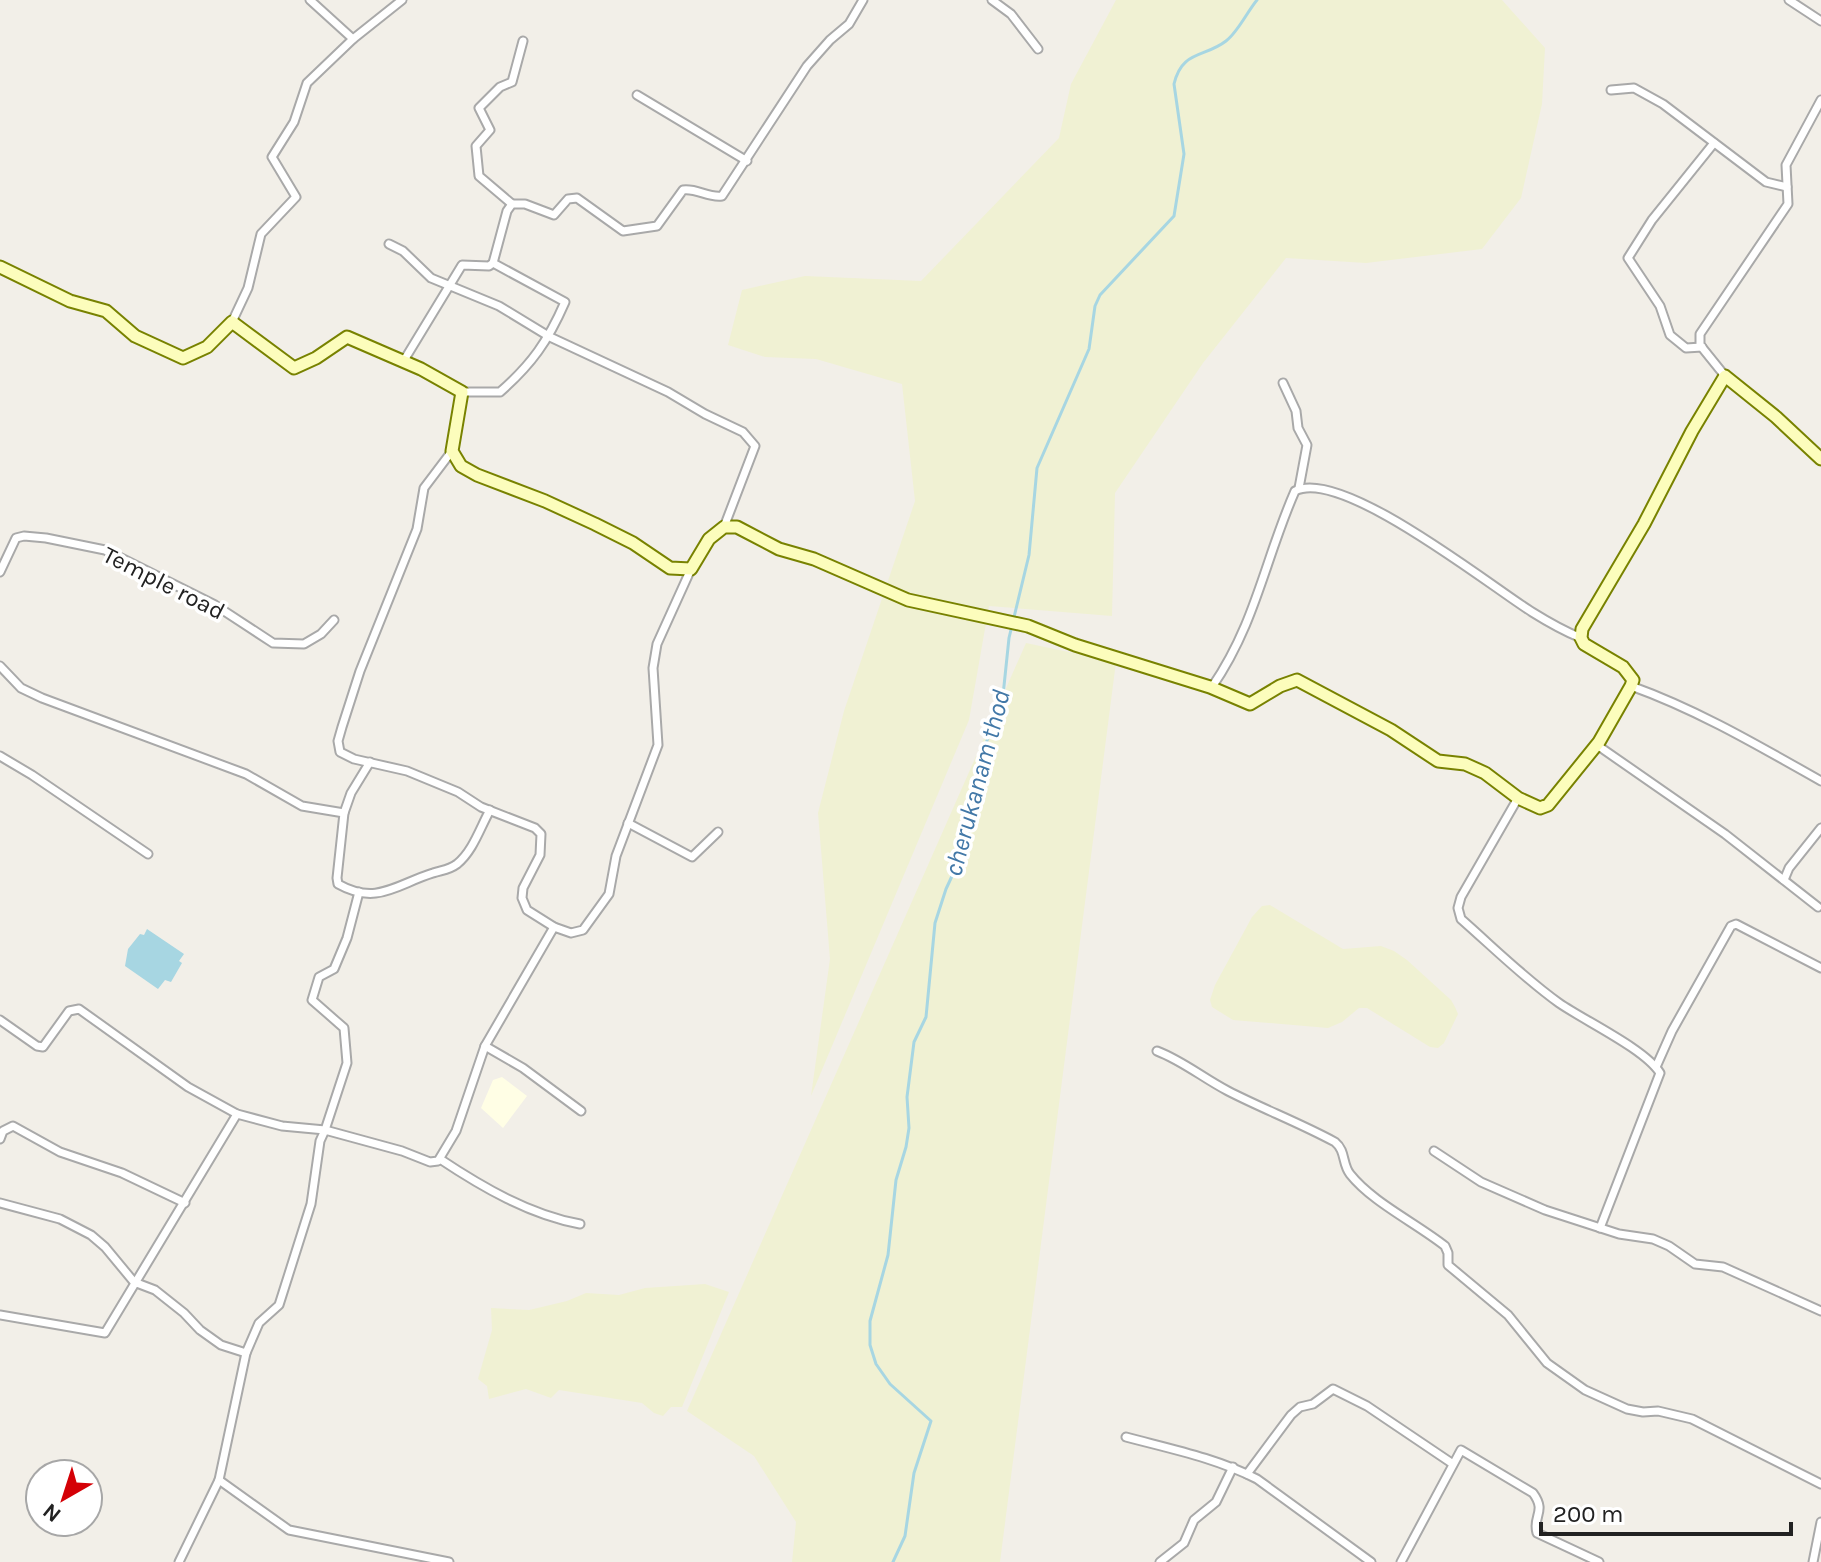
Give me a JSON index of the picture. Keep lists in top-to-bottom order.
{
  "streets": {
    "street": ["Temple road"]
  },
  "water": ["cherukanam thod"],
  "scale_bar": "200 m",
  "north": "bottom left"
}
